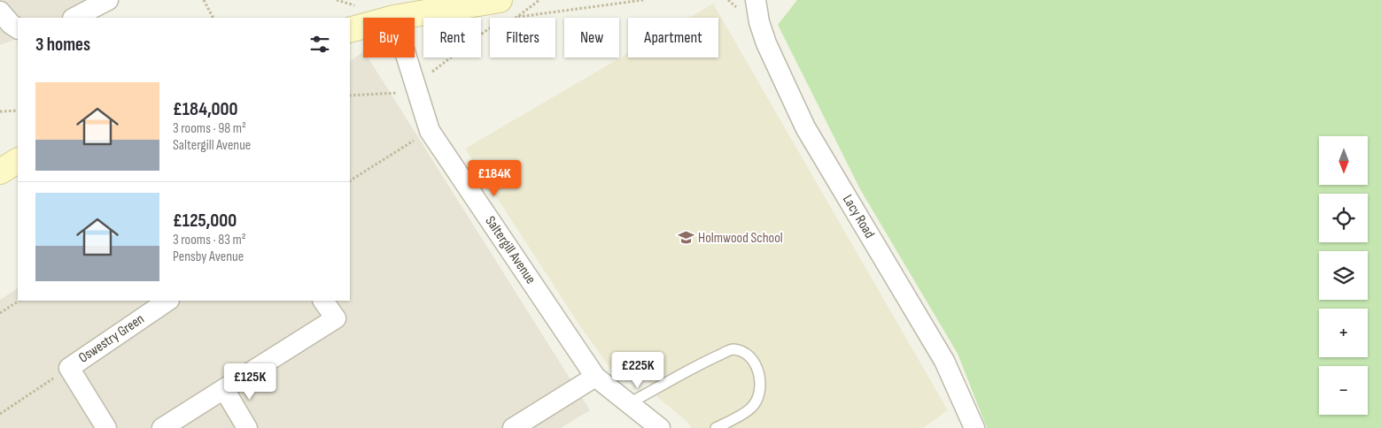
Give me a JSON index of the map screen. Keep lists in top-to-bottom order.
{
  "streets": {
    "street": ["Lacy Road", "Saltergill Avenue", "Oswestry Green"]
  },
  "places": {
    "school or university": ["Holmwood School"]
  },
  "north": "bottom",
  "page": {
    "chip": [
      "Buy",
      "Rent",
      "Filters",
      "New",
      "Apartment"
    ],
    "heading": "3 homes",
    "list": [
      {
        "name": "£184,000",
        "note": "3 rooms · 98 m² · Saltergill Avenue"
      },
      {
        "name": "£125,000",
        "note": "3 rooms · 83 m² · Pensby Avenue"
      }
    ],
    "map_buttons": ["+", "−"],
    "price": ["£184K", "£225K", "£125K"]
  }
}
